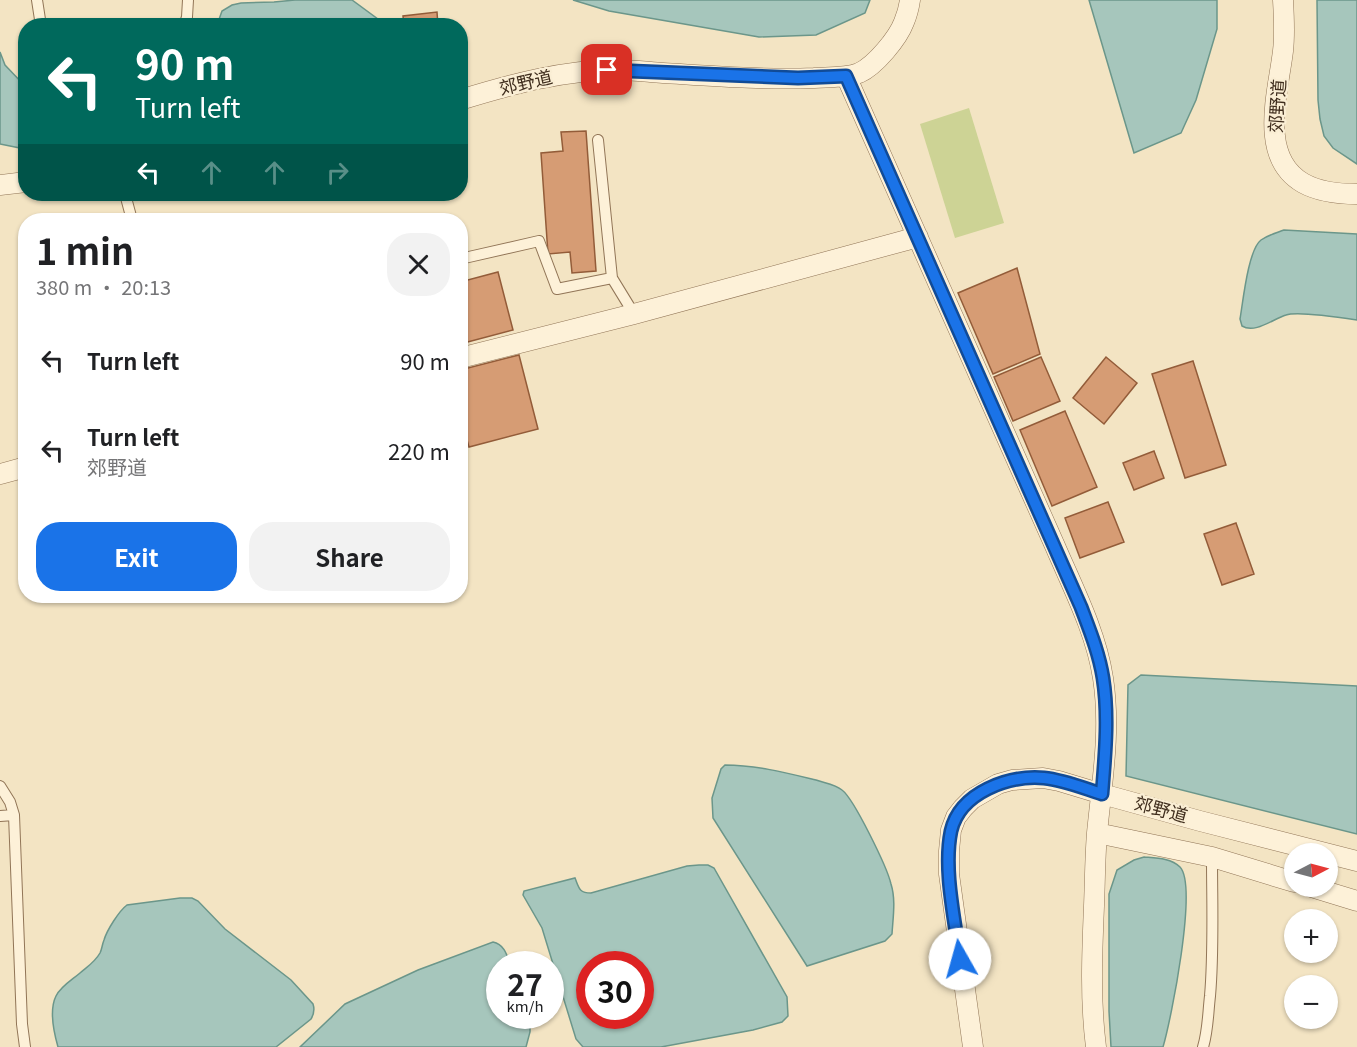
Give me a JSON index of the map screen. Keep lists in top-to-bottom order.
{
  "streets": {
    "street": ["郊野道"]
  },
  "north": "right",
  "page": {
    "turn": ["90 m", "Turn left"],
    "heading": ["1 min", "380 m · 20:13"],
    "list": [
      {
        "name": "Turn left",
        "value": "90 m"
      },
      {
        "name": "Turn left",
        "note": "郊野道",
        "value": "220 m"
      }
    ],
    "buttons": ["Exit", "Share"],
    "map_buttons": ["+", "−"],
    "speed": "27 km/h",
    "limit": "30"
  }
}
